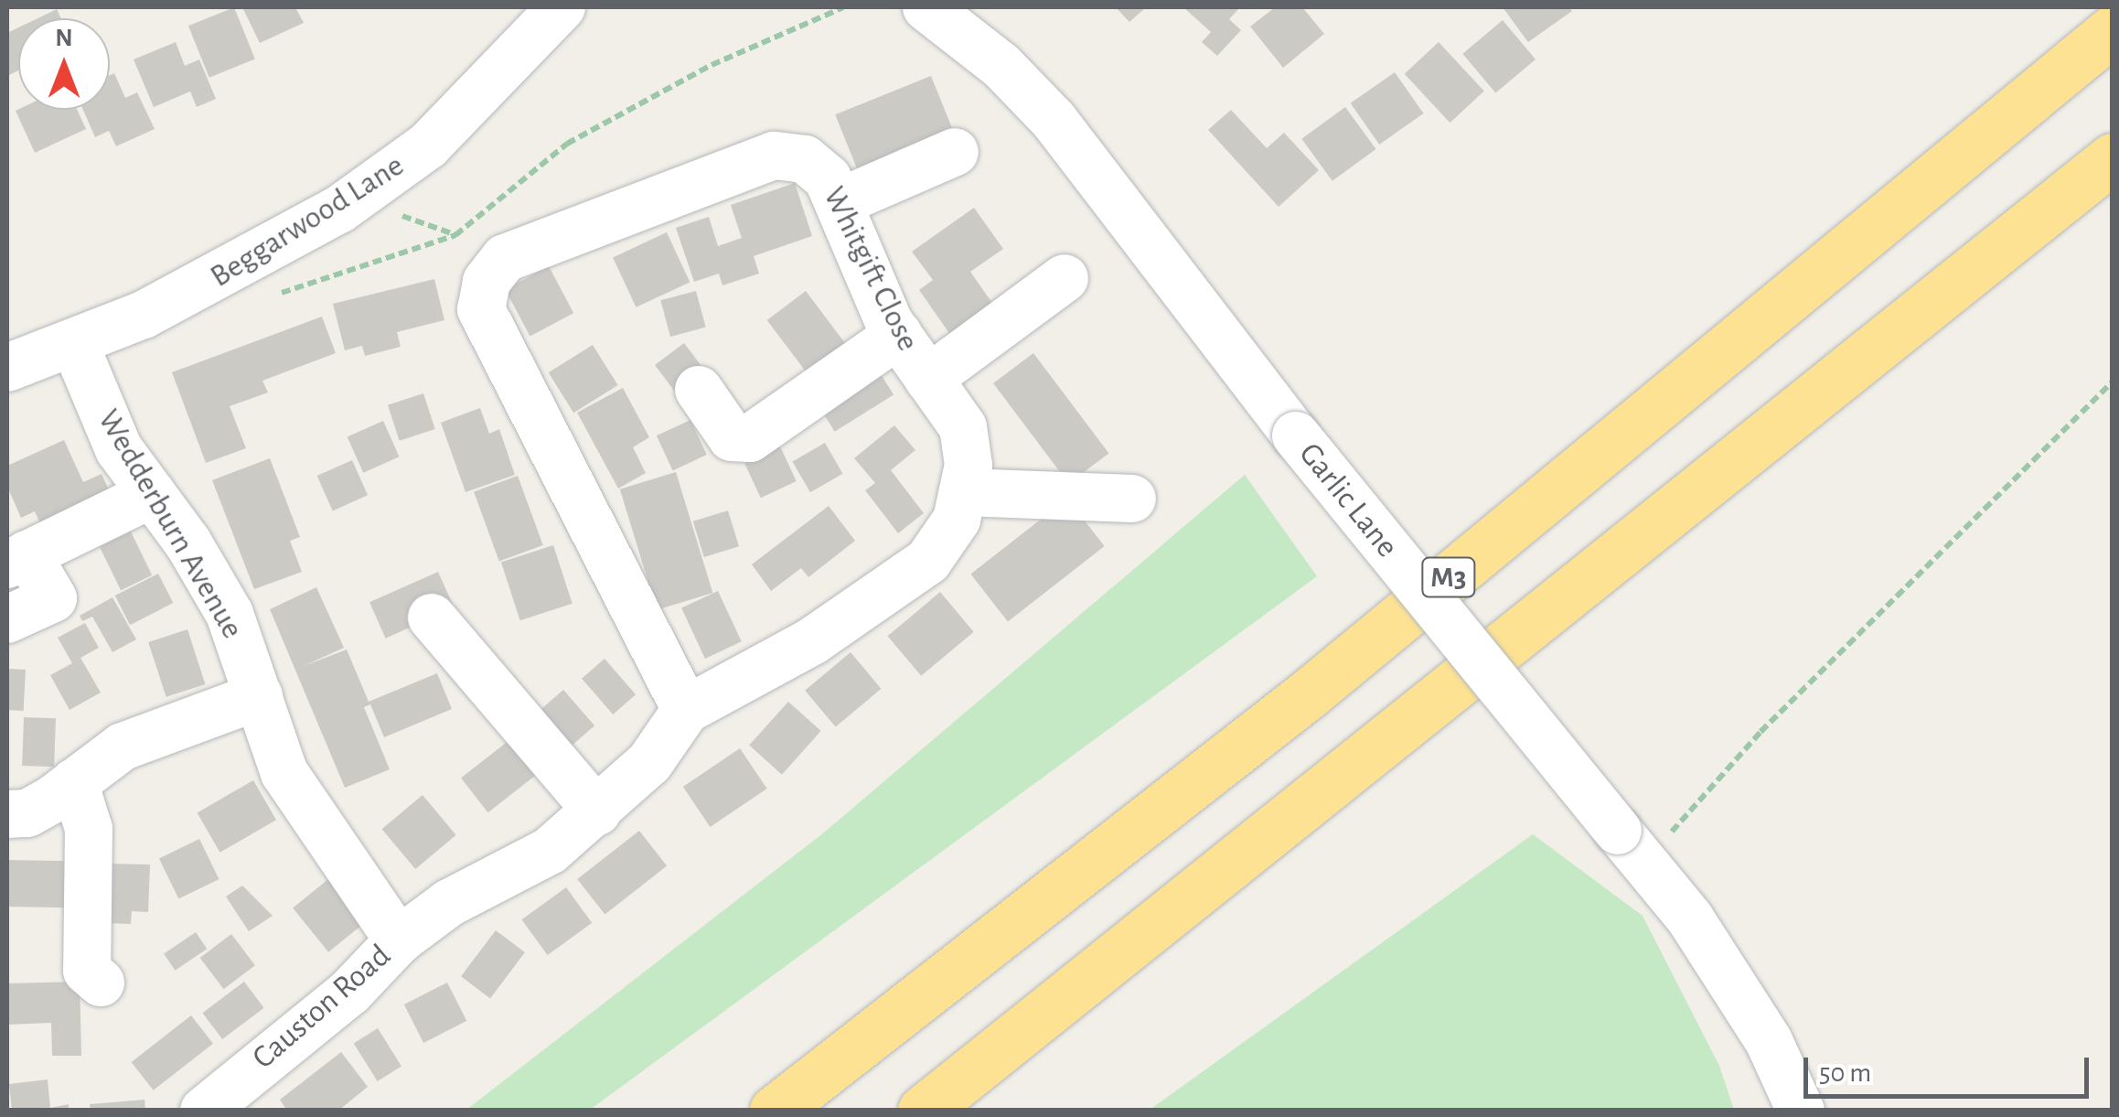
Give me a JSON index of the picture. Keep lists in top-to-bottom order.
{
  "streets": {
    "highway": ["M3"],
    "street": [
      "Beggarwood Lane",
      "Whitgift Close",
      "Garlic Lane",
      "Wedderburn Avenue",
      "Causton Road"
    ]
  },
  "crossings": [
    ["Beggarwood Lane", "Wedderburn Avenue"],
    ["Whitgift Close", "Wedderburn Avenue"],
    ["Whitgift Close", "Causton Road"],
    ["Wedderburn Avenue", "Causton Road"]
  ],
  "scale_bar": "50 m",
  "north": "top"
}
